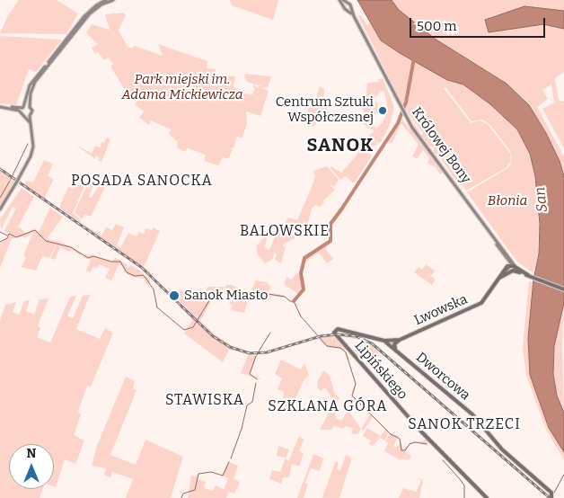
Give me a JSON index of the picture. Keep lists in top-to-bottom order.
{
  "streets": {
    "main road": [
      "Królowej Bony",
      "Lwowska",
      "Lipińskiego",
      "Dworcowa"
    ]
  },
  "crossings": [
    ["Królowej Bony", "Lwowska"],
    ["Lipińskiego", "Dworcowa"]
  ],
  "districts": [
    "SANOK",
    "POSADA SANOCKA",
    "BALOWSKIE",
    "STAWISKA",
    "SZKLANA GÓRA",
    "SANOK TRZECI"
  ],
  "water": ["San"],
  "parks": ["Park miejski im. Adama Mickiewicza", "Błonia"],
  "places": ["Centrum Sztuki Współczesnej", "Sanok Miasto"],
  "scale_bar": "500 m",
  "north": "top"
}
